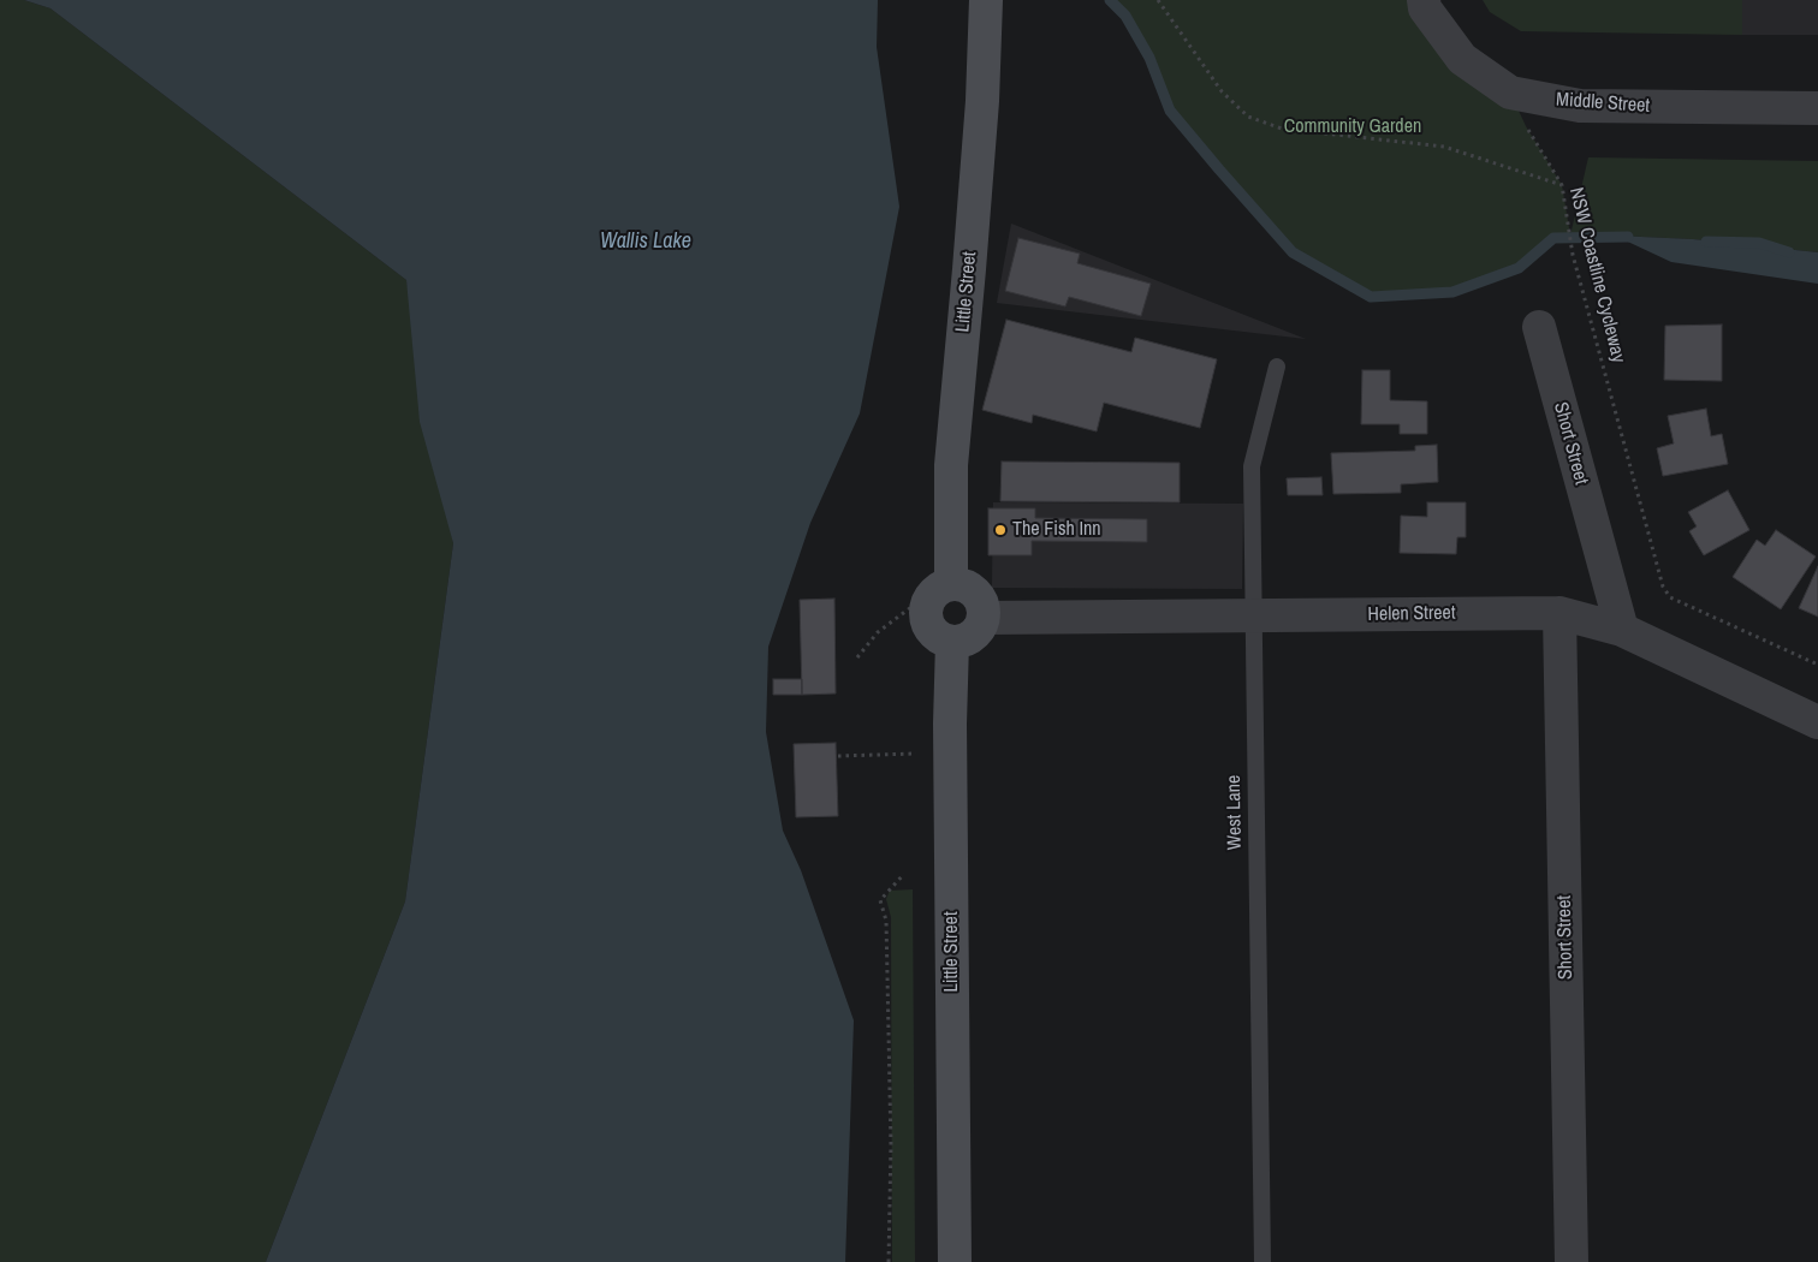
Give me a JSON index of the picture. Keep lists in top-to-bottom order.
{
  "streets": {
    "street": [
      "Middle Street",
      "Little Street",
      "Short Street",
      "Helen Street"
    ],
    "lane": ["West Lane"],
    "path": ["NSW Coastline Cycleway"]
  },
  "crossings": [
    ["Little Street", "Helen Street"],
    ["Short Street", "Helen Street"],
    ["Helen Street", "West Lane"]
  ],
  "water": ["Wallis Lake"],
  "parks": ["Community Garden"],
  "places": ["The Fish Inn"]
}
